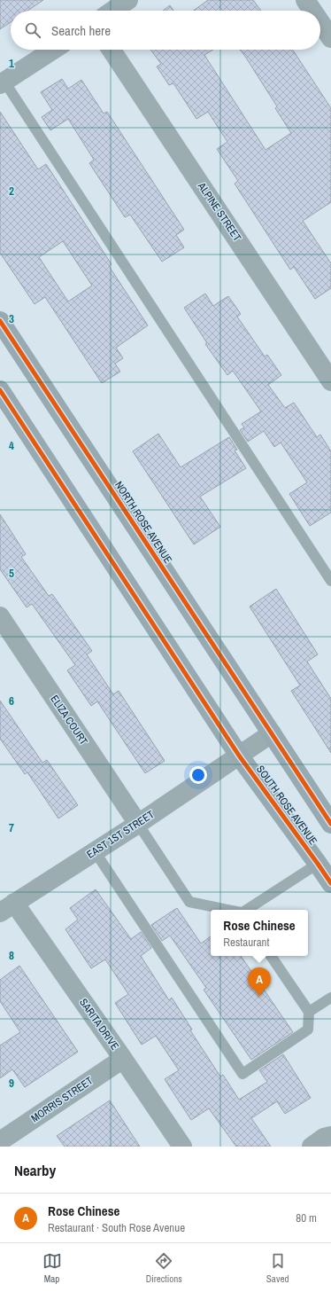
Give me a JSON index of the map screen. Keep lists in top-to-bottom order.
{
  "streets": {
    "main road": ["NORTH ROSE AVENUE", "SOUTH ROSE AVENUE"],
    "street": [
      "ALPINE STREET",
      "ELIZA COURT",
      "EAST 1ST STREET",
      "SARITA DRIVE",
      "MORRIS STREET"
    ]
  },
  "crossings": [
    ["NORTH ROSE AVENUE", "EAST 1ST STREET"],
    ["ELIZA COURT", "EAST 1ST STREET"],
    ["SOUTH ROSE AVENUE", "EAST 1ST STREET"],
    ["EAST 1ST STREET", "SARITA DRIVE"],
    ["SARITA DRIVE", "MORRIS STREET"]
  ],
  "page": {
    "search": "Search here",
    "popup": ["Rose Chinese", "Restaurant"],
    "pins": "A",
    "heading": "Nearby",
    "list": [
      {
        "mark": "A",
        "name": "Rose Chinese",
        "note": "Restaurant · South Rose Avenue",
        "value": "80 m"
      }
    ],
    "nav": ["Map", "Directions", "Saved"]
  },
  "grid": {
    "rows": [
      "1",
      "2",
      "3",
      "4",
      "5",
      "6",
      "7",
      "8",
      "9"
    ]
  }
}
